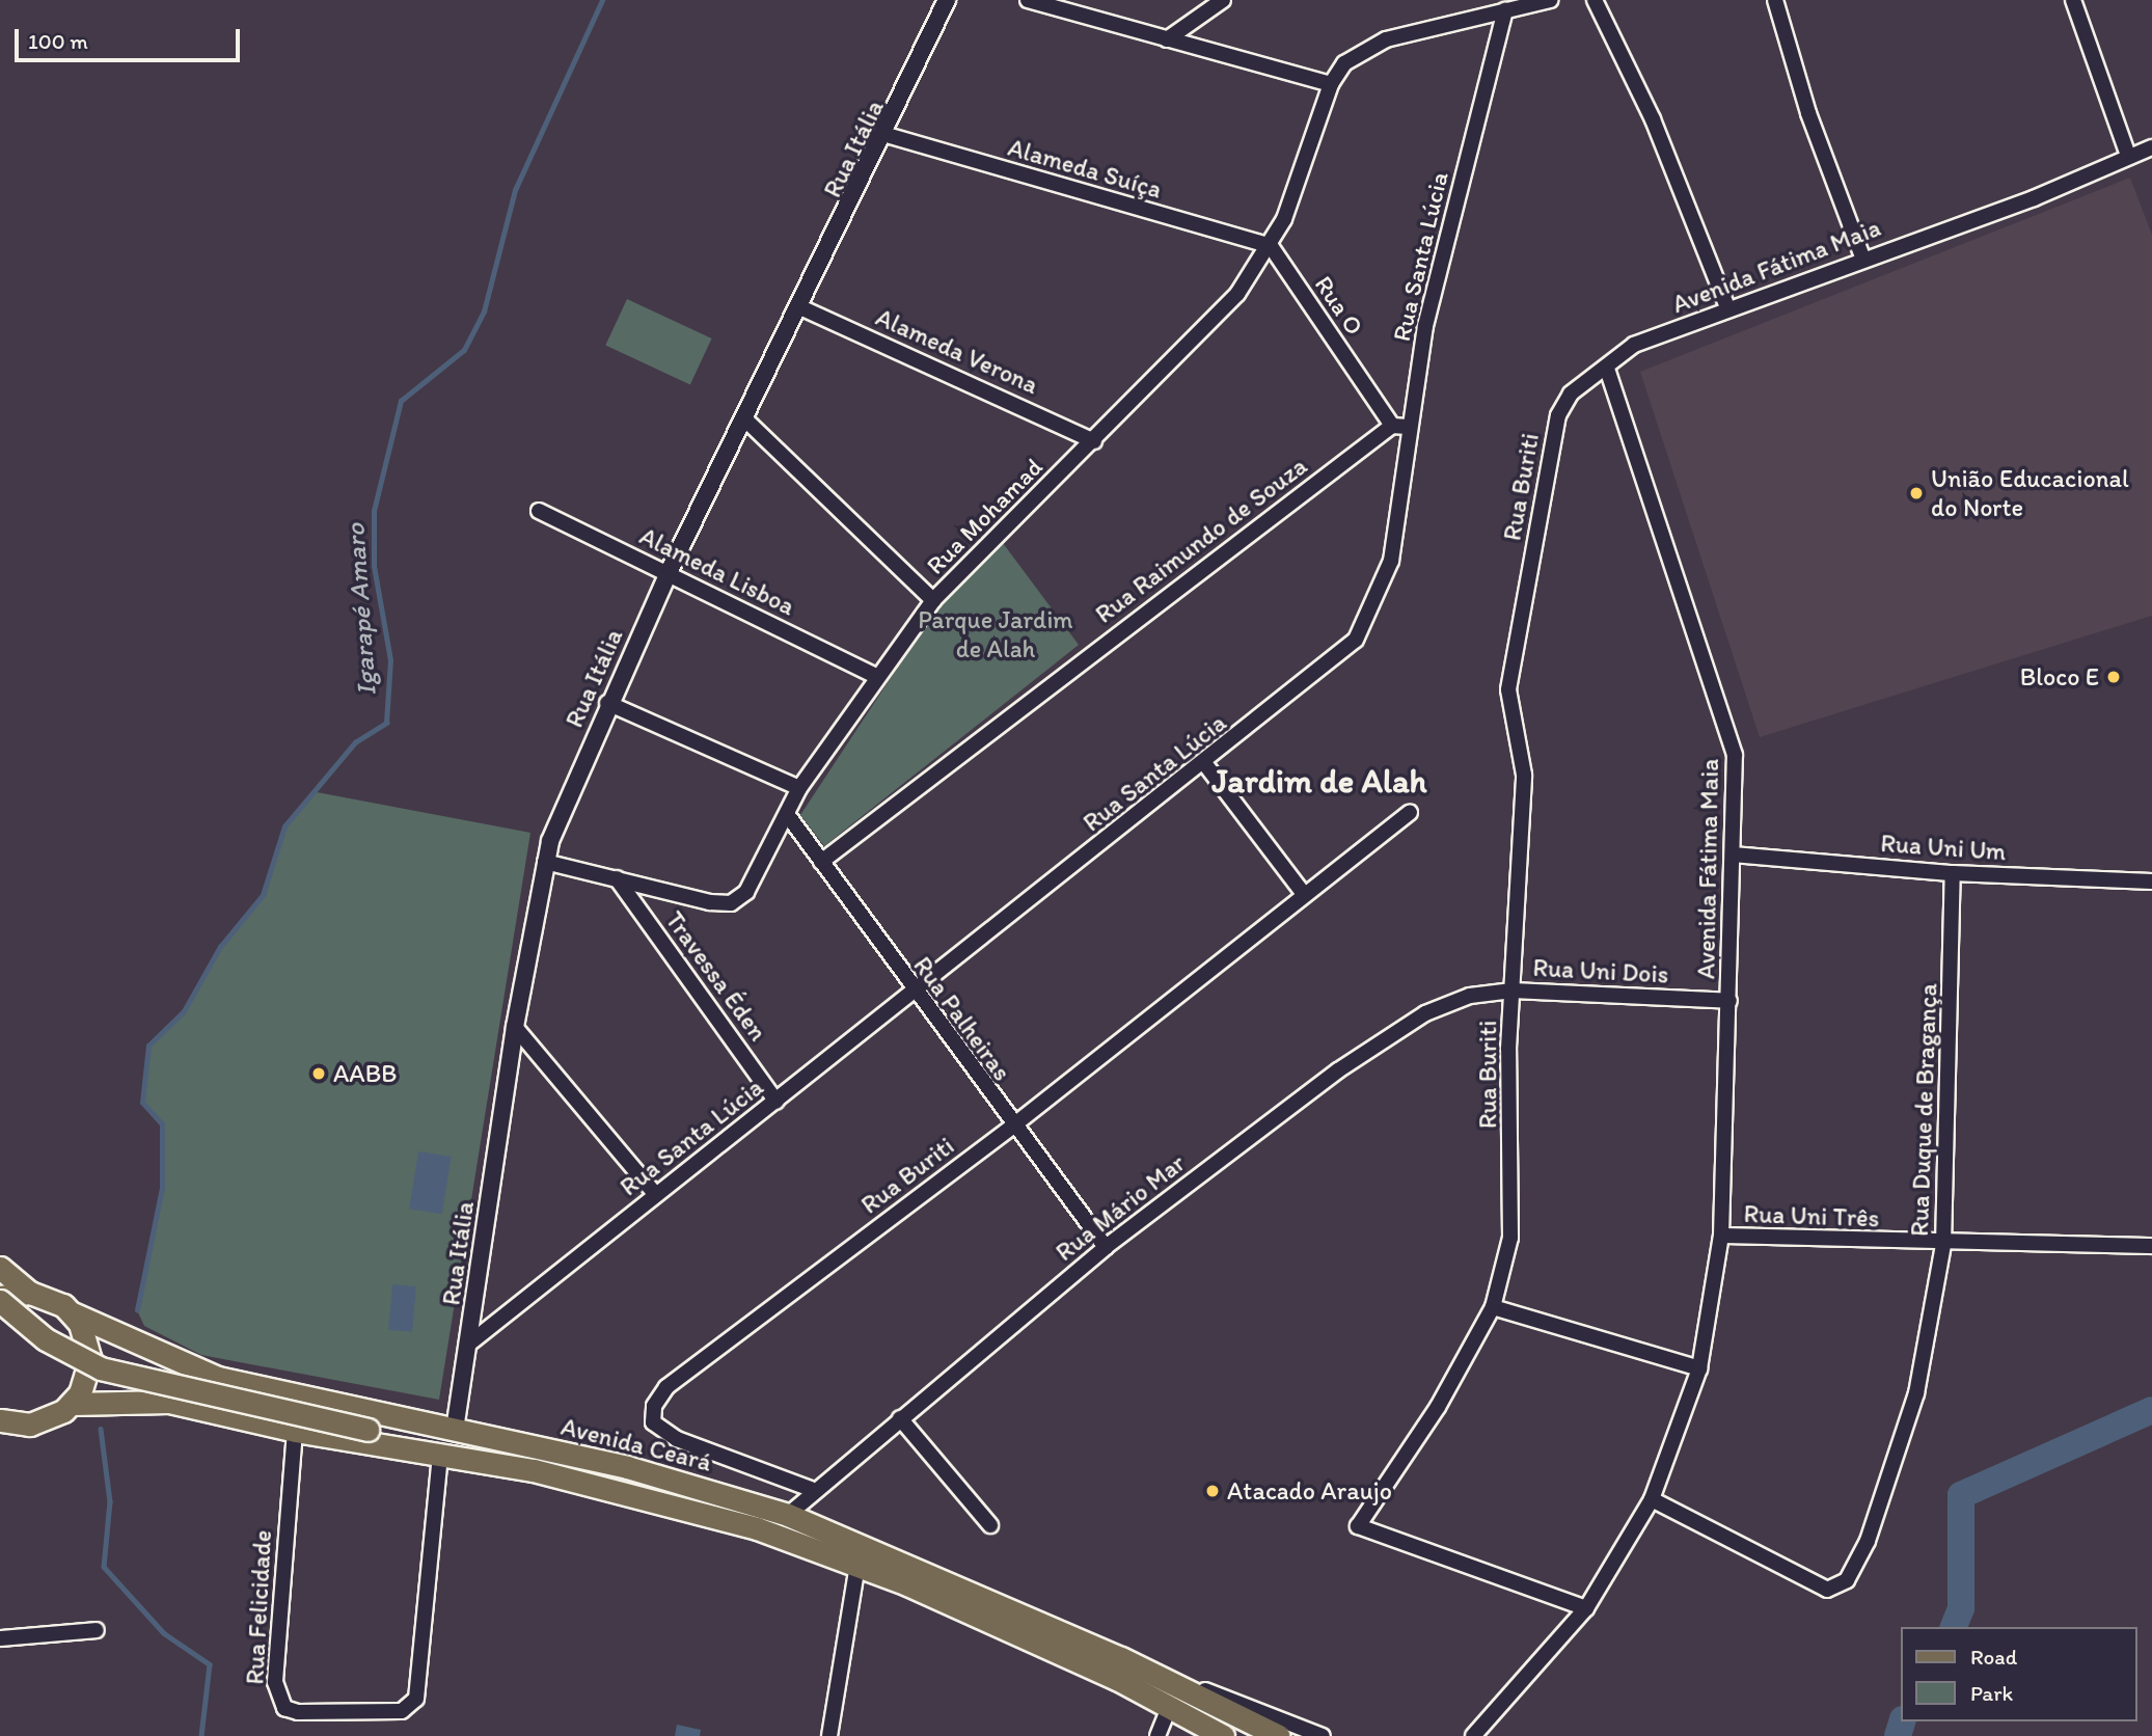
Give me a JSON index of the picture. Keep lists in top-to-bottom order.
{
  "streets": {
    "main road": ["Avenida Ceará"],
    "street": [
      "Rua Itália",
      "Alameda Suíça",
      "Rua Santa Lúcia",
      "Avenida Fátima Maia",
      "Rua O",
      "Alameda Verona",
      "Rua Buriti",
      "Rua Mohamad",
      "Rua Raimundo de Souza",
      "Alameda Lisboa",
      "Rua Uni Um",
      "Rua Uni Dois",
      "Travessa Éden",
      "Rua Palheiras",
      "Rua Duque de Bragança",
      "Rua Mário Mar",
      "Rua Uni Três",
      "Rua Felicidade"
    ]
  },
  "crossings": [
    ["Rua Itália", "Alameda Suíça"],
    ["Rua Itália", "Rua Santa Lúcia"],
    ["Rua Itália", "Alameda Verona"],
    ["Rua Itália", "Rua Mohamad"],
    ["Rua Itália", "Alameda Lisboa"],
    ["Rua Itália", "Avenida Ceará"],
    ["Alameda Suíça", "Rua O"],
    ["Alameda Suíça", "Rua Mohamad"],
    ["Rua Santa Lúcia", "Rua O"],
    ["Rua Santa Lúcia", "Rua Raimundo de Souza"],
    ["Rua Santa Lúcia", "Travessa Éden"],
    ["Rua Santa Lúcia", "Rua Palheiras"],
    ["Avenida Fátima Maia", "Rua Buriti"],
    ["Avenida Fátima Maia", "Rua Uni Um"],
    ["Avenida Fátima Maia", "Rua Uni Dois"],
    ["Avenida Fátima Maia", "Rua Duque de Bragança"],
    ["Avenida Fátima Maia", "Rua Uni Três"],
    ["Rua O", "Rua Mohamad"],
    ["Rua O", "Rua Raimundo de Souza"],
    ["Alameda Verona", "Rua Mohamad"],
    ["Rua Buriti", "Rua Uni Dois"],
    ["Rua Buriti", "Rua Palheiras"],
    ["Rua Buriti", "Rua Mário Mar"],
    ["Rua Mohamad", "Alameda Lisboa"],
    ["Rua Mohamad", "Travessa Éden"],
    ["Rua Mohamad", "Rua Palheiras"],
    ["Rua Raimundo de Souza", "Rua Palheiras"],
    ["Rua Uni Um", "Rua Duque de Bragança"],
    ["Rua Uni Dois", "Rua Mário Mar"],
    ["Rua Palheiras", "Rua Mário Mar"],
    ["Rua Duque de Bragança", "Rua Uni Três"],
    ["Rua Mário Mar", "Avenida Ceará"],
    ["Avenida Ceará", "Rua Felicidade"]
  ],
  "districts": ["Jardim de Alah"],
  "water": ["Igarapé Amaro"],
  "parks": ["Parque Jardim de Alah"],
  "places": [
    "União Educacional do Norte",
    "Bloco E",
    "AABB",
    "Atacado Araujo"
  ],
  "legend": ["Road", "Park"],
  "scale_bar": "100 m"
}
